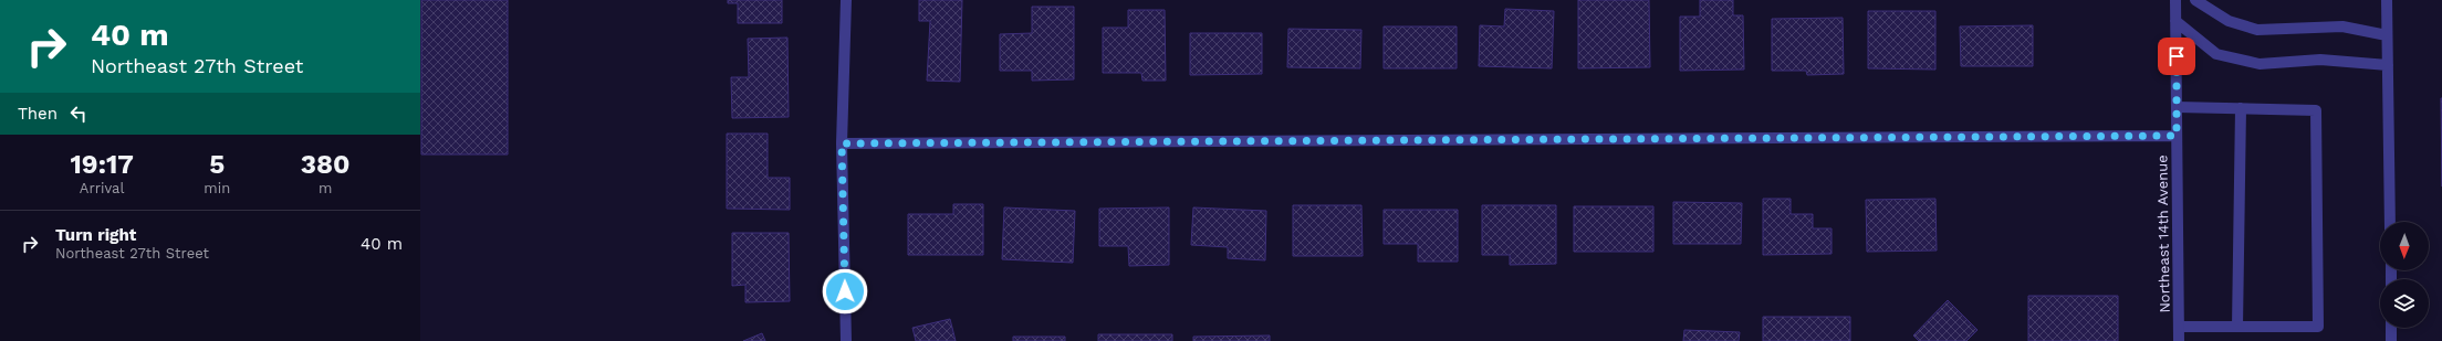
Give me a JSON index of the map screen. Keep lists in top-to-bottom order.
{
  "streets": {
    "street": ["Northeast 14th Avenue"]
  },
  "north": "bottom",
  "page": {
    "turn": ["40 m", "Northeast 27th Street"],
    "then": "Then",
    "eta": [
      "19:17",
      "Arrival",
      "5",
      "min",
      "380",
      "m"
    ],
    "list": [
      {
        "name": "Turn right",
        "note": "Northeast 27th Street",
        "value": "40 m"
      }
    ]
  }
}
